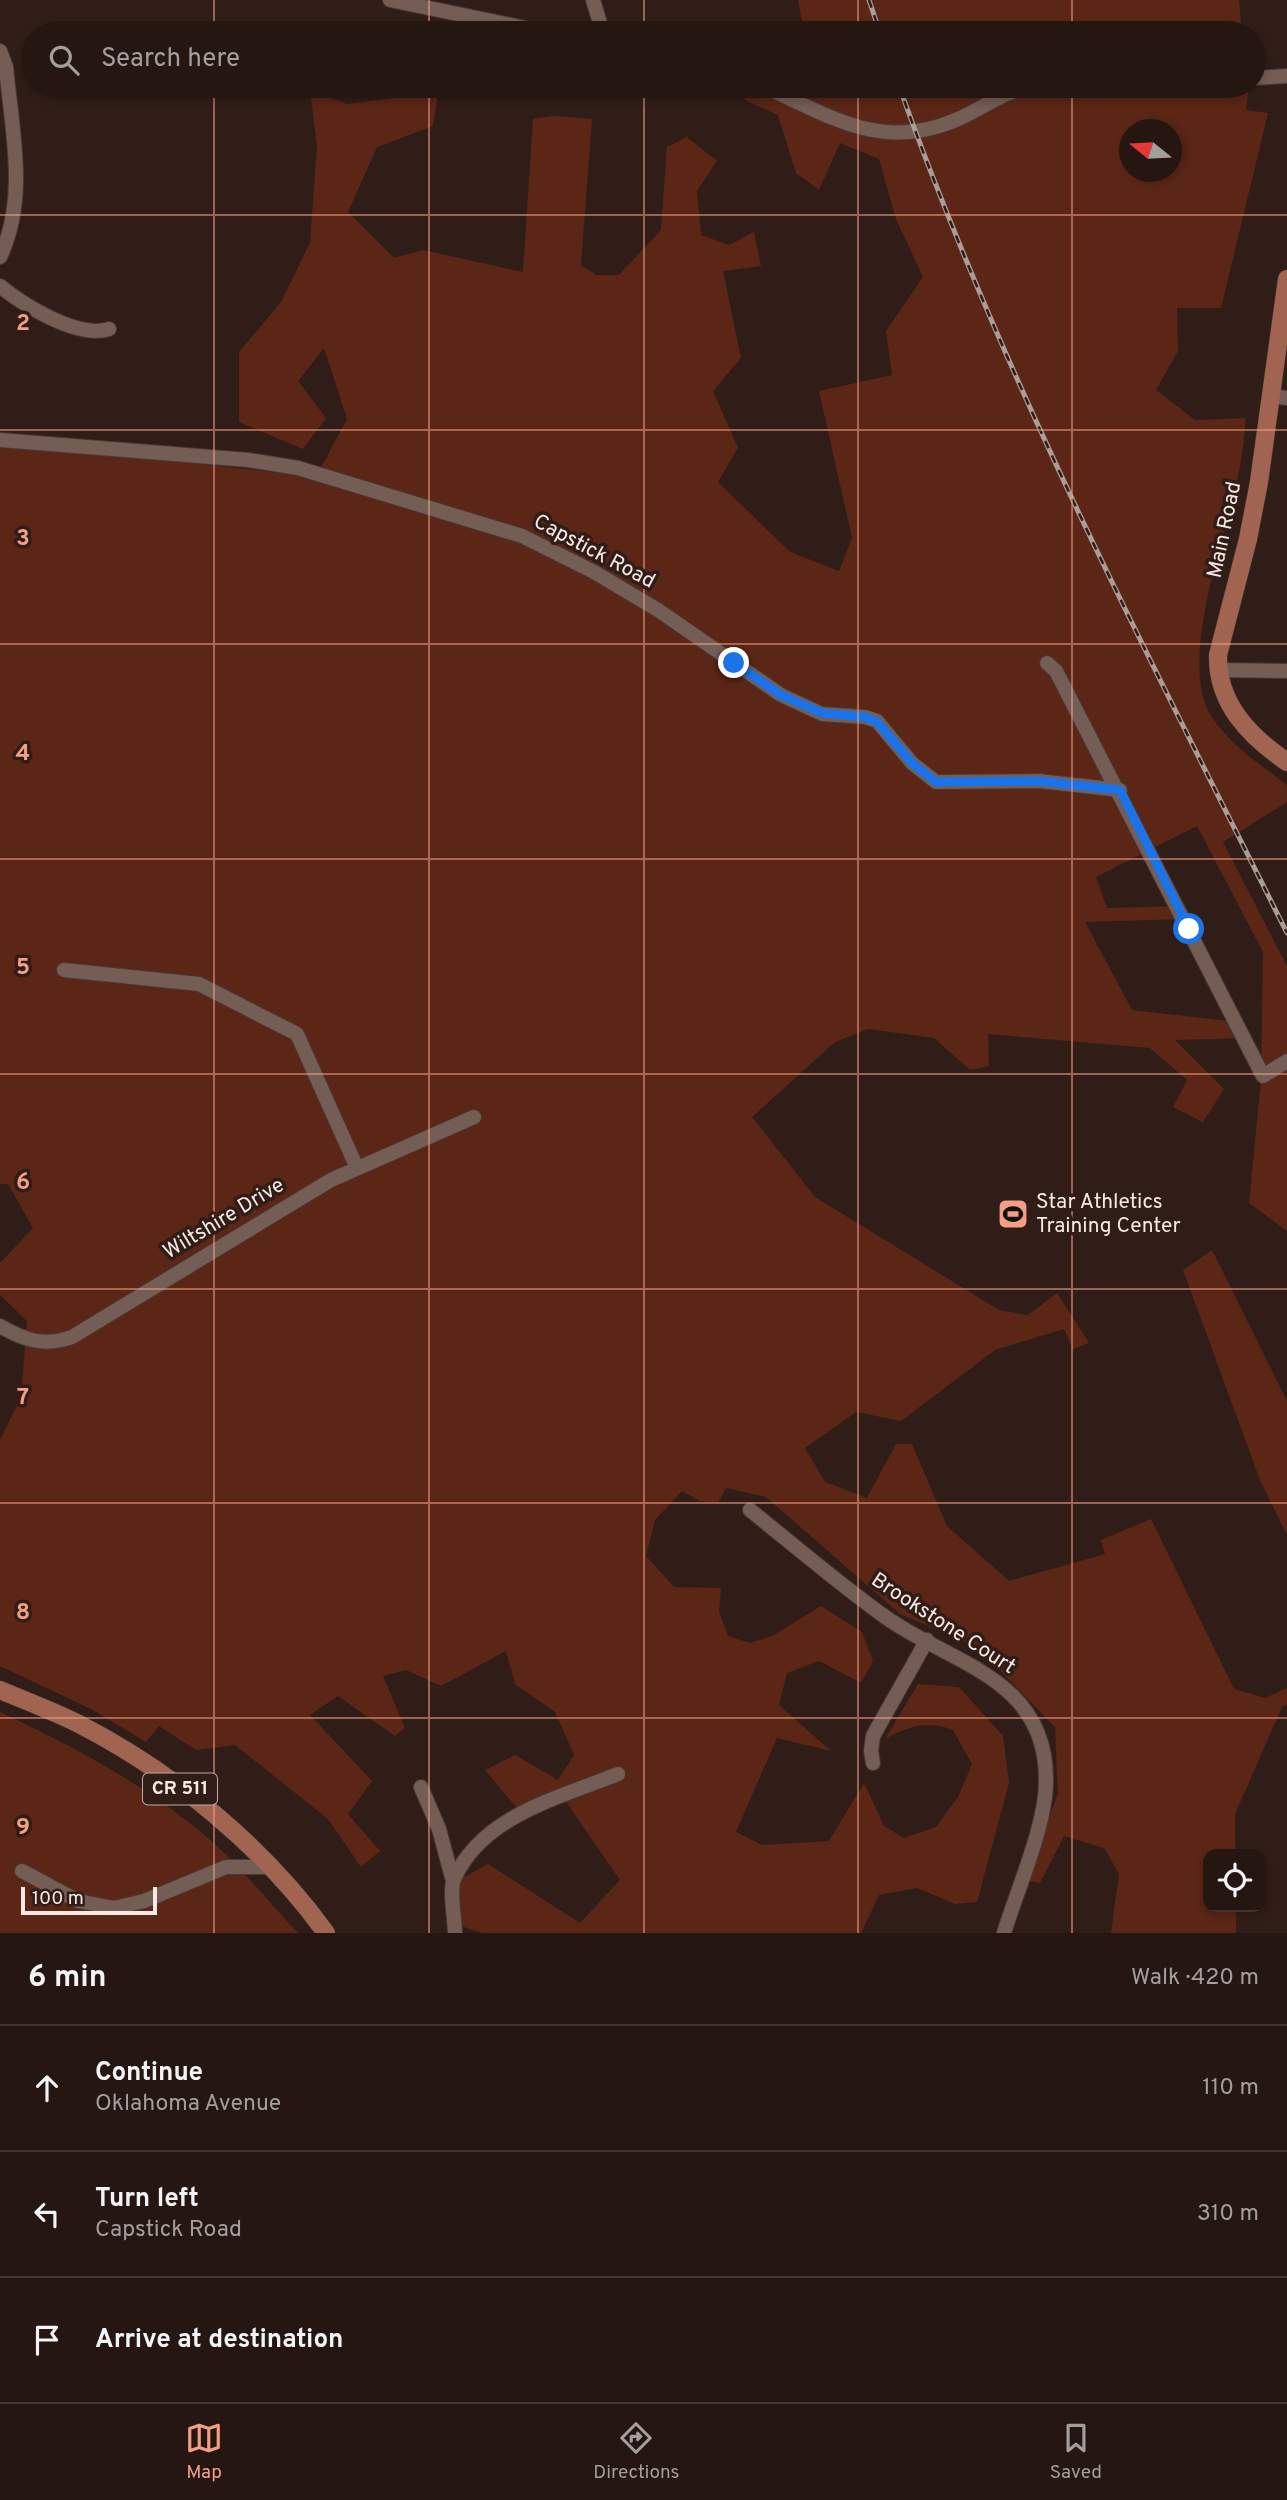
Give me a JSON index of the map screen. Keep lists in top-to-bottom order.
{
  "streets": {
    "main road": ["Main Road", "CR 511"],
    "street": ["Capstick Road", "Wiltshire Drive", "Brookstone Court"]
  },
  "places": {
    "sports": ["Star Athletics Training Center"]
  },
  "scale_bar": "100 m",
  "north": "left",
  "page": {
    "search": "Search here",
    "scale": "100 m",
    "heading": ["6 min", "Walk · 420 m"],
    "list": [
      ["Continue", "Oklahoma Avenue", "110 m"],
      ["Turn left", "Capstick Road", "310 m"],
      "Arrive at destination"
    ],
    "nav": ["Map", "Directions", "Saved"]
  },
  "grid": {
    "rows": [
      "2",
      "3",
      "4",
      "5",
      "6",
      "7",
      "8",
      "9"
    ]
  }
}
